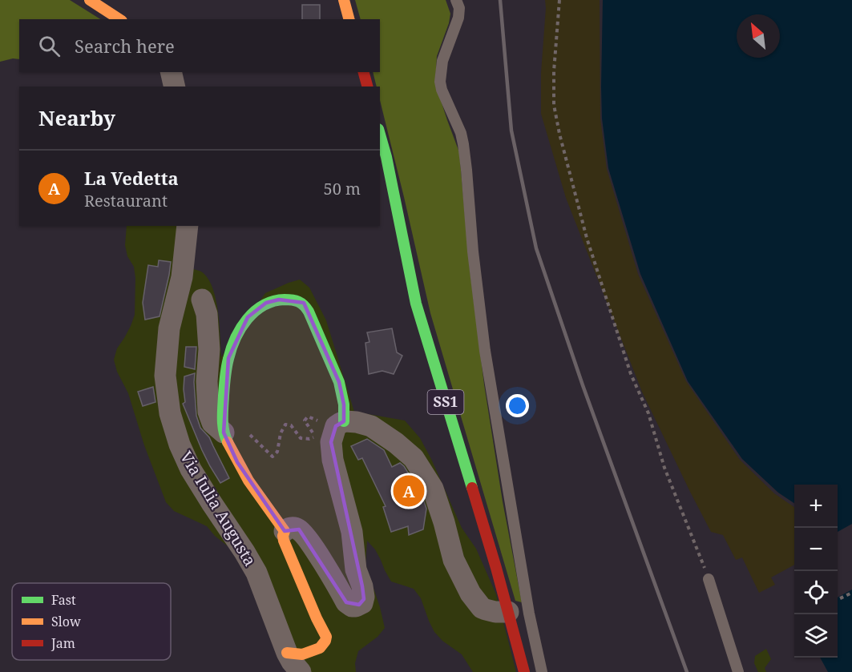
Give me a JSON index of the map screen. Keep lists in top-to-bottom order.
{
  "streets": {
    "street": ["SS1", "Via Iulia Augusta"]
  },
  "legend": ["Fast", "Slow", "Jam"],
  "north": "top left",
  "page": {
    "search": "Search here",
    "heading": "Nearby",
    "list": [
      {
        "mark": "A",
        "name": "La Vedetta",
        "note": "Restaurant",
        "value": "50 m"
      }
    ],
    "pins": "A",
    "map_buttons": ["+", "−"]
  }
}
